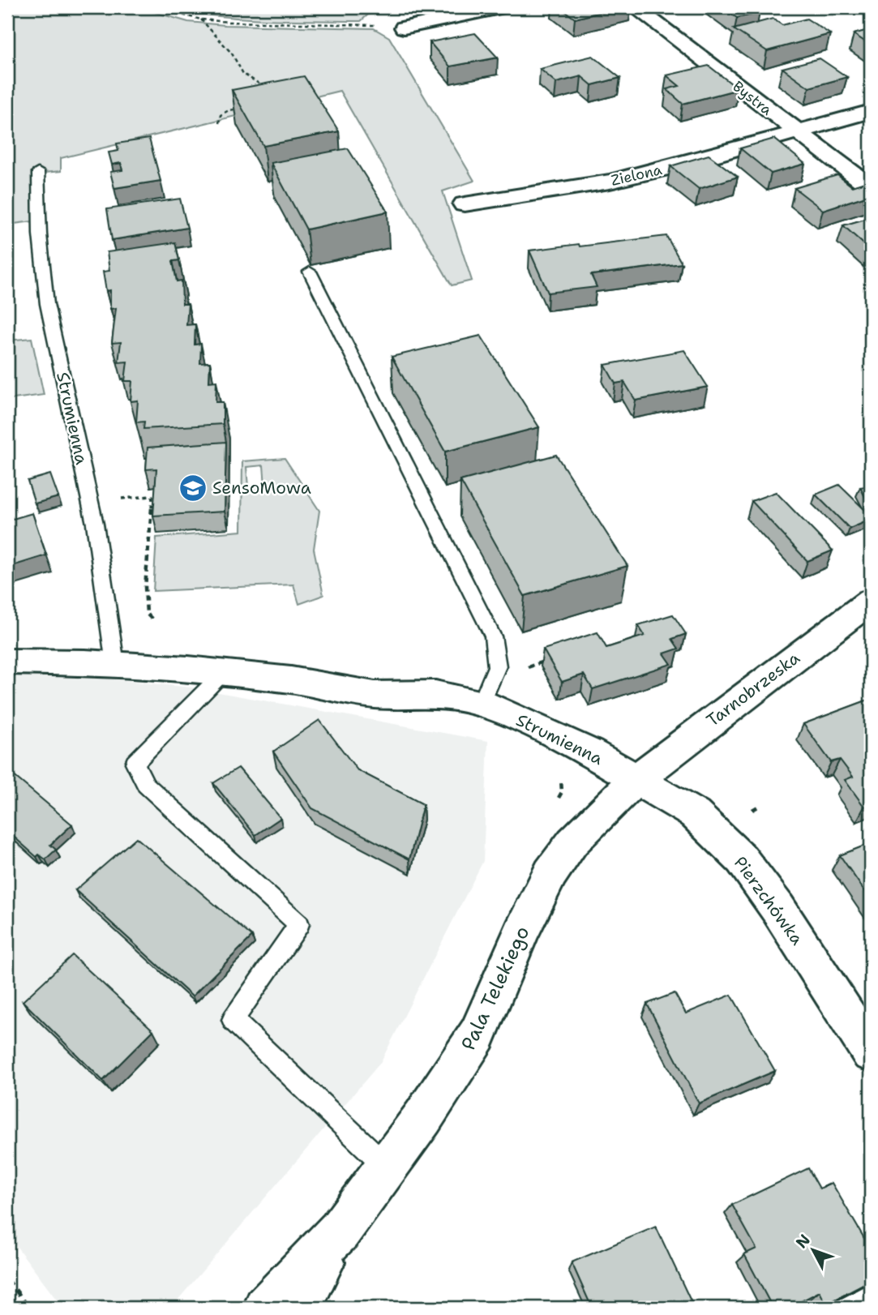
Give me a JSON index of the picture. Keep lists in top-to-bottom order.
{
  "streets": {
    "street": [
      "Bystra",
      "Zielona",
      "Strumienna",
      "Tarnobrzeska",
      "Pierzchówka",
      "Pala Telekiego"
    ]
  },
  "crossings": [
    ["Bystra", "Zielona"],
    ["Strumienna", "Tarnobrzeska"],
    ["Strumienna", "Pierzchówka"],
    ["Strumienna", "Pala Telekiego"],
    ["Tarnobrzeska", "Pierzchówka"],
    ["Tarnobrzeska", "Pala Telekiego"],
    ["Pierzchówka", "Pala Telekiego"]
  ],
  "places": {
    "school or university": ["SensoMowa"]
  },
  "north": "top left"
}
